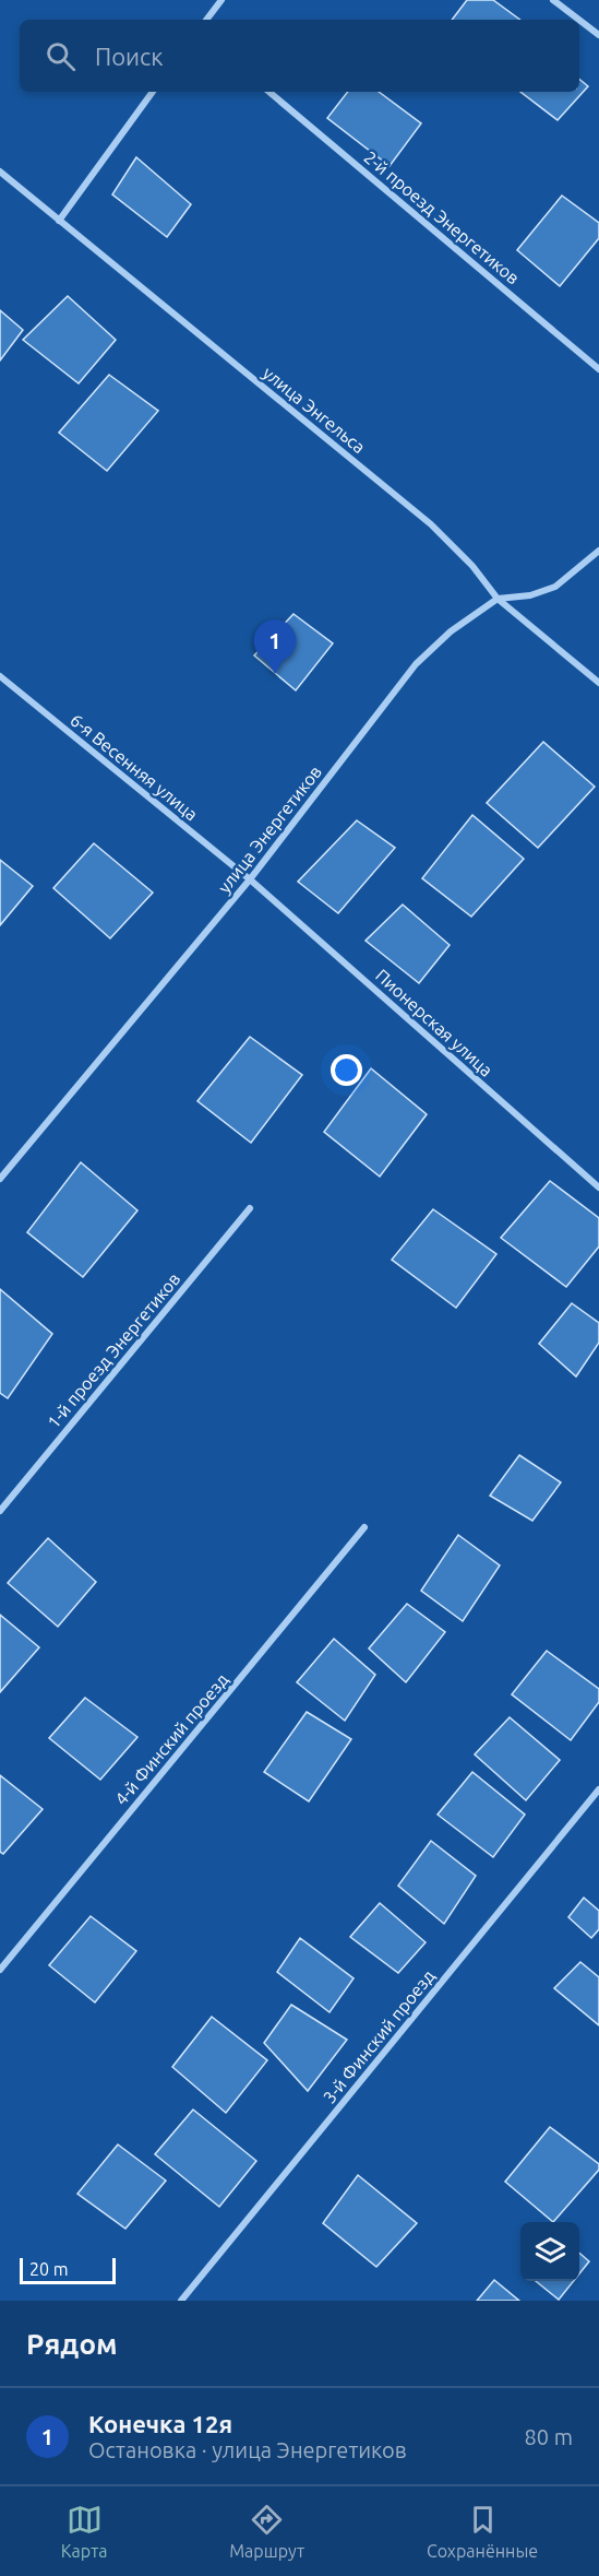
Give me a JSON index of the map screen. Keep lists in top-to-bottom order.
{
  "streets": {
    "street": [
      "2-й проезд Энергетиков",
      "улица Энгельса",
      "6-я Весенняя улица",
      "улица Энергетиков",
      "Пионерская улица",
      "1-й проезд Энергетиков",
      "4-й Финский проезд",
      "3-й Финский проезд"
    ]
  },
  "crossings": [
    ["улица Энгельса", "улица Энергетиков"],
    ["6-я Весенняя улица", "улица Энергетиков"],
    ["6-я Весенняя улица", "Пионерская улица"],
    ["улица Энергетиков", "Пионерская улица"]
  ],
  "scale_bar": "20 m",
  "page": {
    "search": "Поиск",
    "pins": "1",
    "scale": "20 m",
    "heading": "Рядом",
    "list": [
      {
        "mark": "1",
        "name": "Конечка 12я",
        "note": "Остановка · улица Энергетиков",
        "value": "80 m"
      }
    ],
    "nav": ["Карта", "Маршрут", "Сохранённые"]
  }
}
